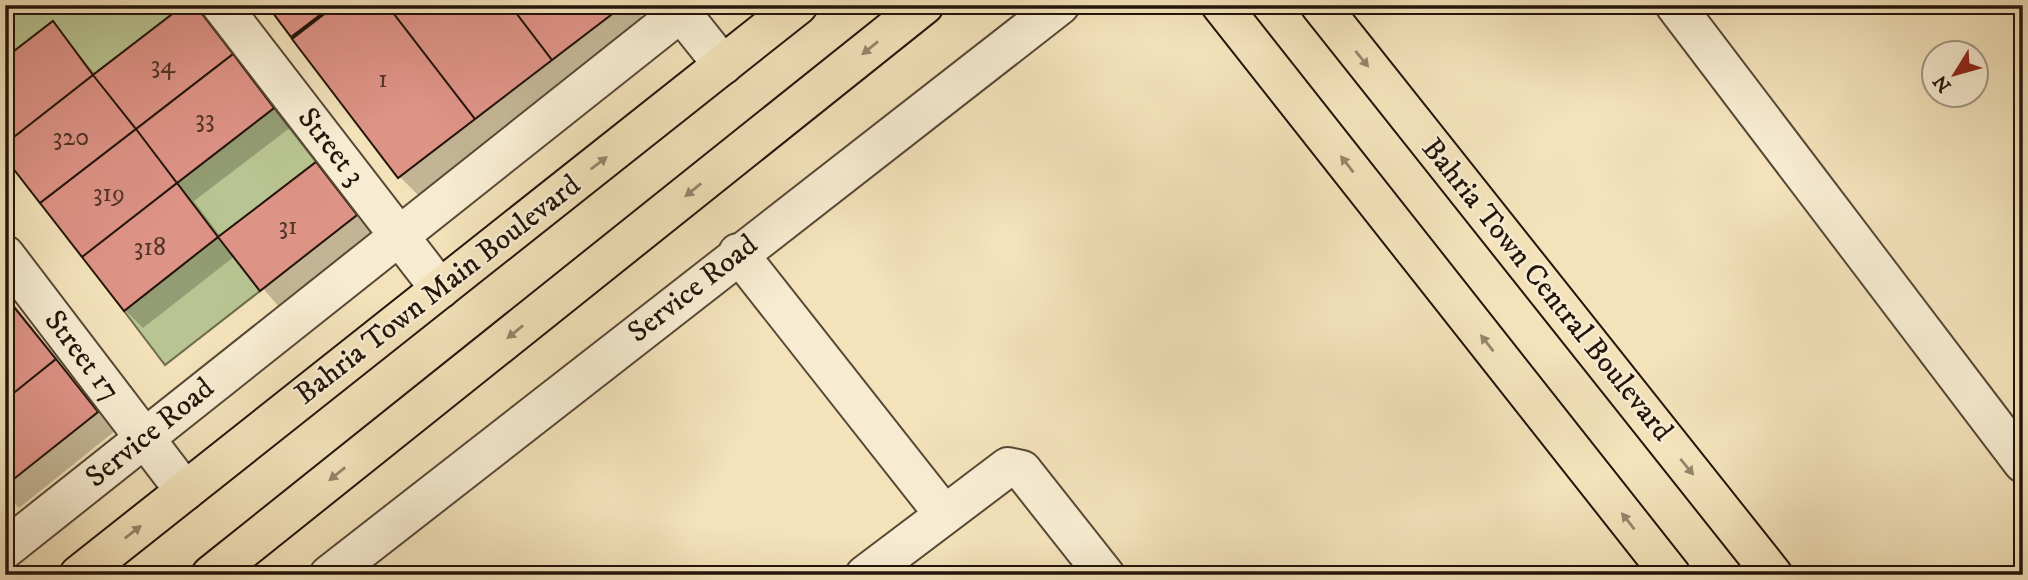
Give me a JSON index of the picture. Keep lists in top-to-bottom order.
{
  "streets": {
    "main road": ["Bahria Town Main Boulevard", "Bahria Town Central Boulevard"],
    "street": ["Street 3", "Service Road", "Street 17"]
  },
  "crossings": [
    ["Street 3", "Service Road"],
    ["Street 3", "Bahria Town Main Boulevard"],
    ["Service Road", "Street 17"],
    ["Bahria Town Main Boulevard", "Street 17"]
  ],
  "house_numbers": [
    "34",
    "1",
    "33",
    "320",
    "319",
    "31",
    "318"
  ],
  "north": "bottom left"
}
